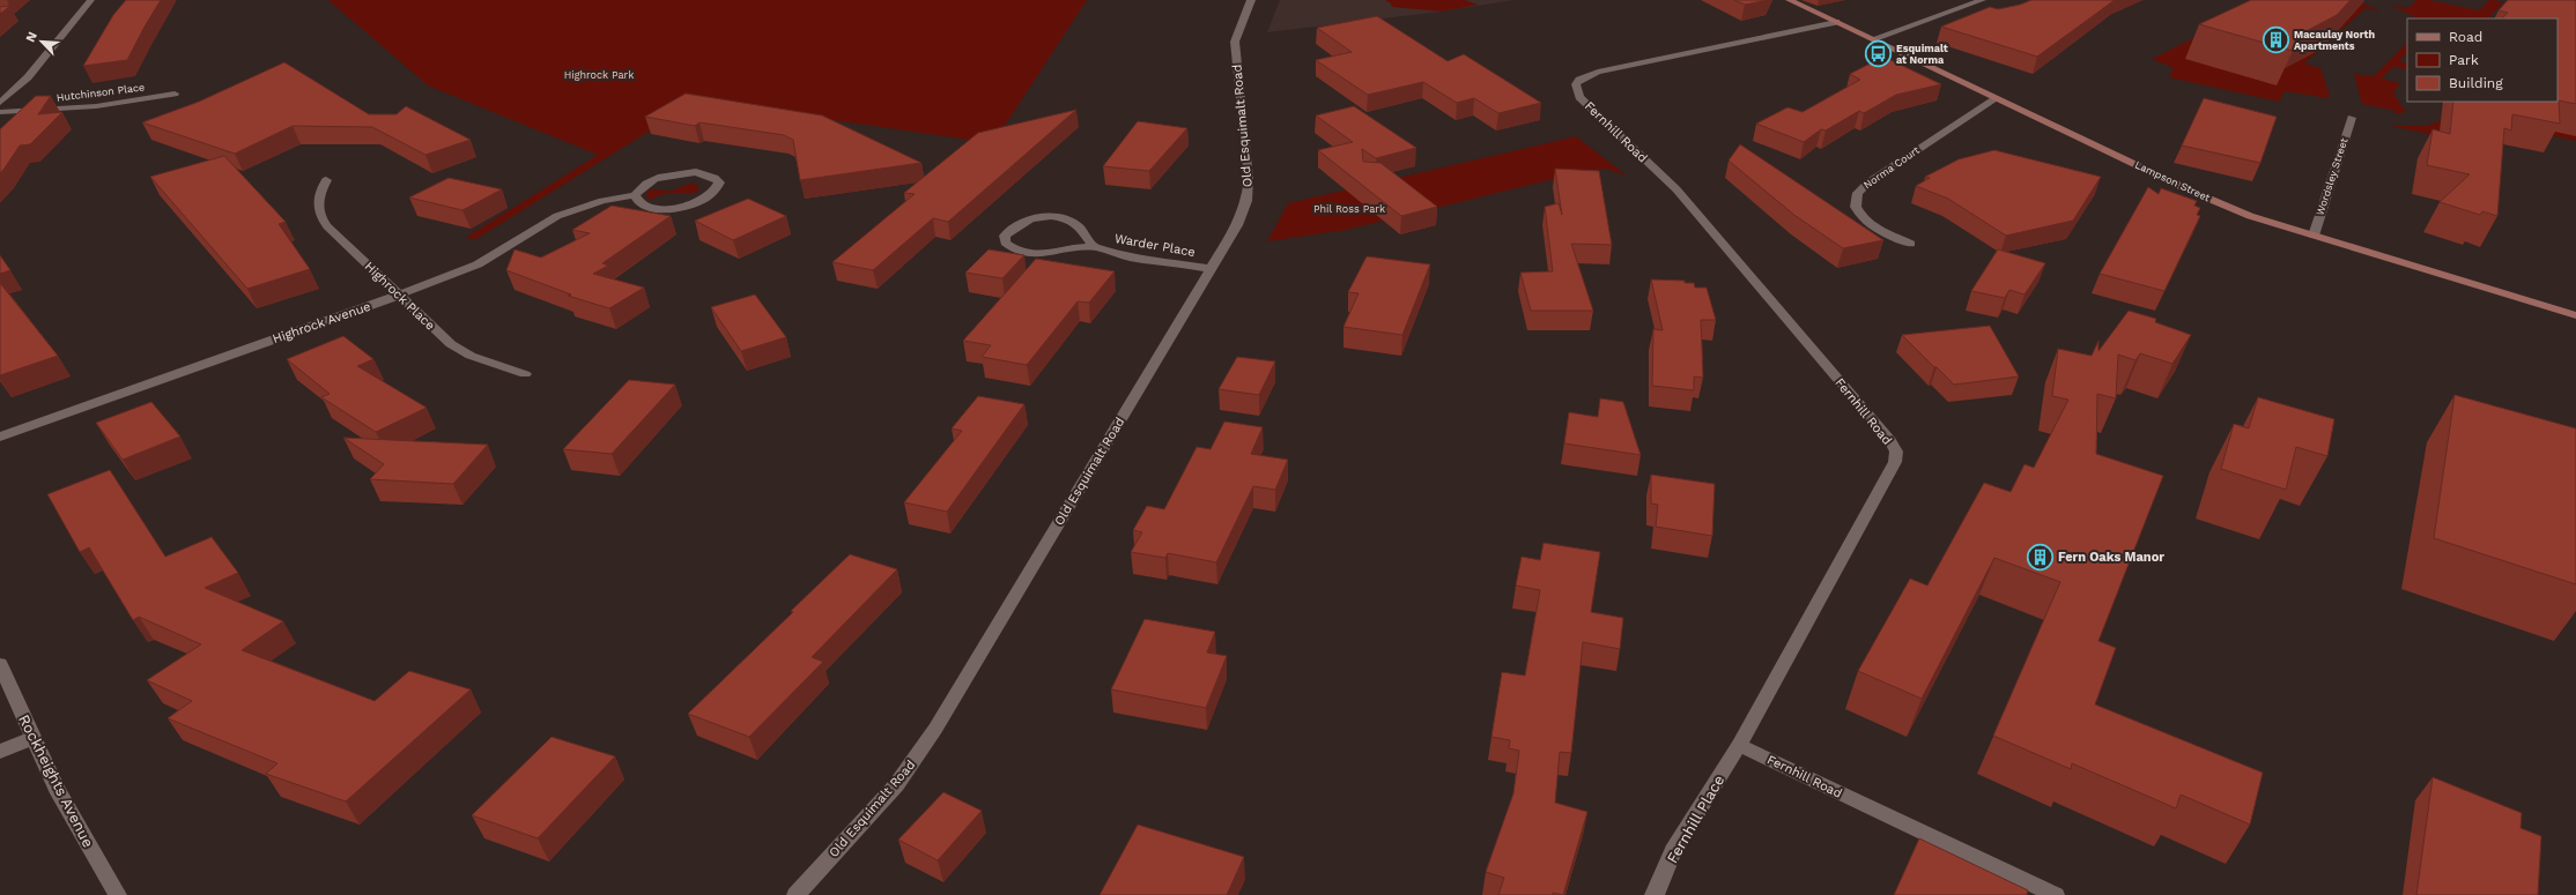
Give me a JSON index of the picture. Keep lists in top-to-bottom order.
{
  "streets": {
    "main road": ["Lampson Street"],
    "street": [
      "Hutchinson Place",
      "Old Esquimalt Road",
      "Fernhill Road",
      "Norma Court",
      "Wordsley Street",
      "Warder Place",
      "Highrock Place",
      "Highrock Avenue",
      "Rockheights Avenue",
      "Fernhill Place"
    ]
  },
  "crossings": [
    ["Old Esquimalt Road", "Warder Place"],
    ["Fernhill Road", "Lampson Street"],
    ["Fernhill Road", "Fernhill Place"],
    ["Norma Court", "Lampson Street"],
    ["Wordsley Street", "Lampson Street"],
    ["Highrock Place", "Highrock Avenue"]
  ],
  "parks": ["Highrock Park", "Phil Ross Park"],
  "places": {
    "building": ["Macaulay North Apartments", "Fern Oaks Manor"],
    "bus stop": ["Esquimalt at Norma"]
  },
  "legend": ["Road", "Park", "Building"],
  "north": "top left"
}
